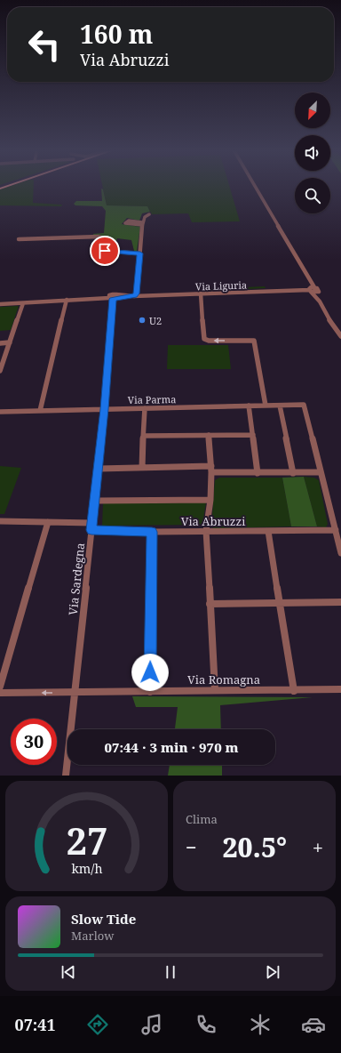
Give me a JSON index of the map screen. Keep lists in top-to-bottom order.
{
  "streets": {
    "street": [
      "Via Liguria",
      "Via Parma",
      "Via Abruzzi",
      "Via Sardegna",
      "Via Romagna"
    ]
  },
  "crossings": [
    ["Via Liguria", "Via Sardegna"],
    ["Via Parma", "Via Sardegna"],
    ["Via Abruzzi", "Via Sardegna"],
    ["Via Sardegna", "Via Romagna"]
  ],
  "places": ["U2"],
  "north": "bottom left",
  "page": {
    "turn": ["160 m", "Via Abruzzi"],
    "limit": "30",
    "trip": "07:44 · 3 min · 970 m",
    "tile": "Clima",
    "heat": ["−", "20.5°", "+"],
    "song": ["Slow Tide", "Marlow"],
    "tabs": "07:41",
    "gauge": ["27", "km/h"]
  }
}
